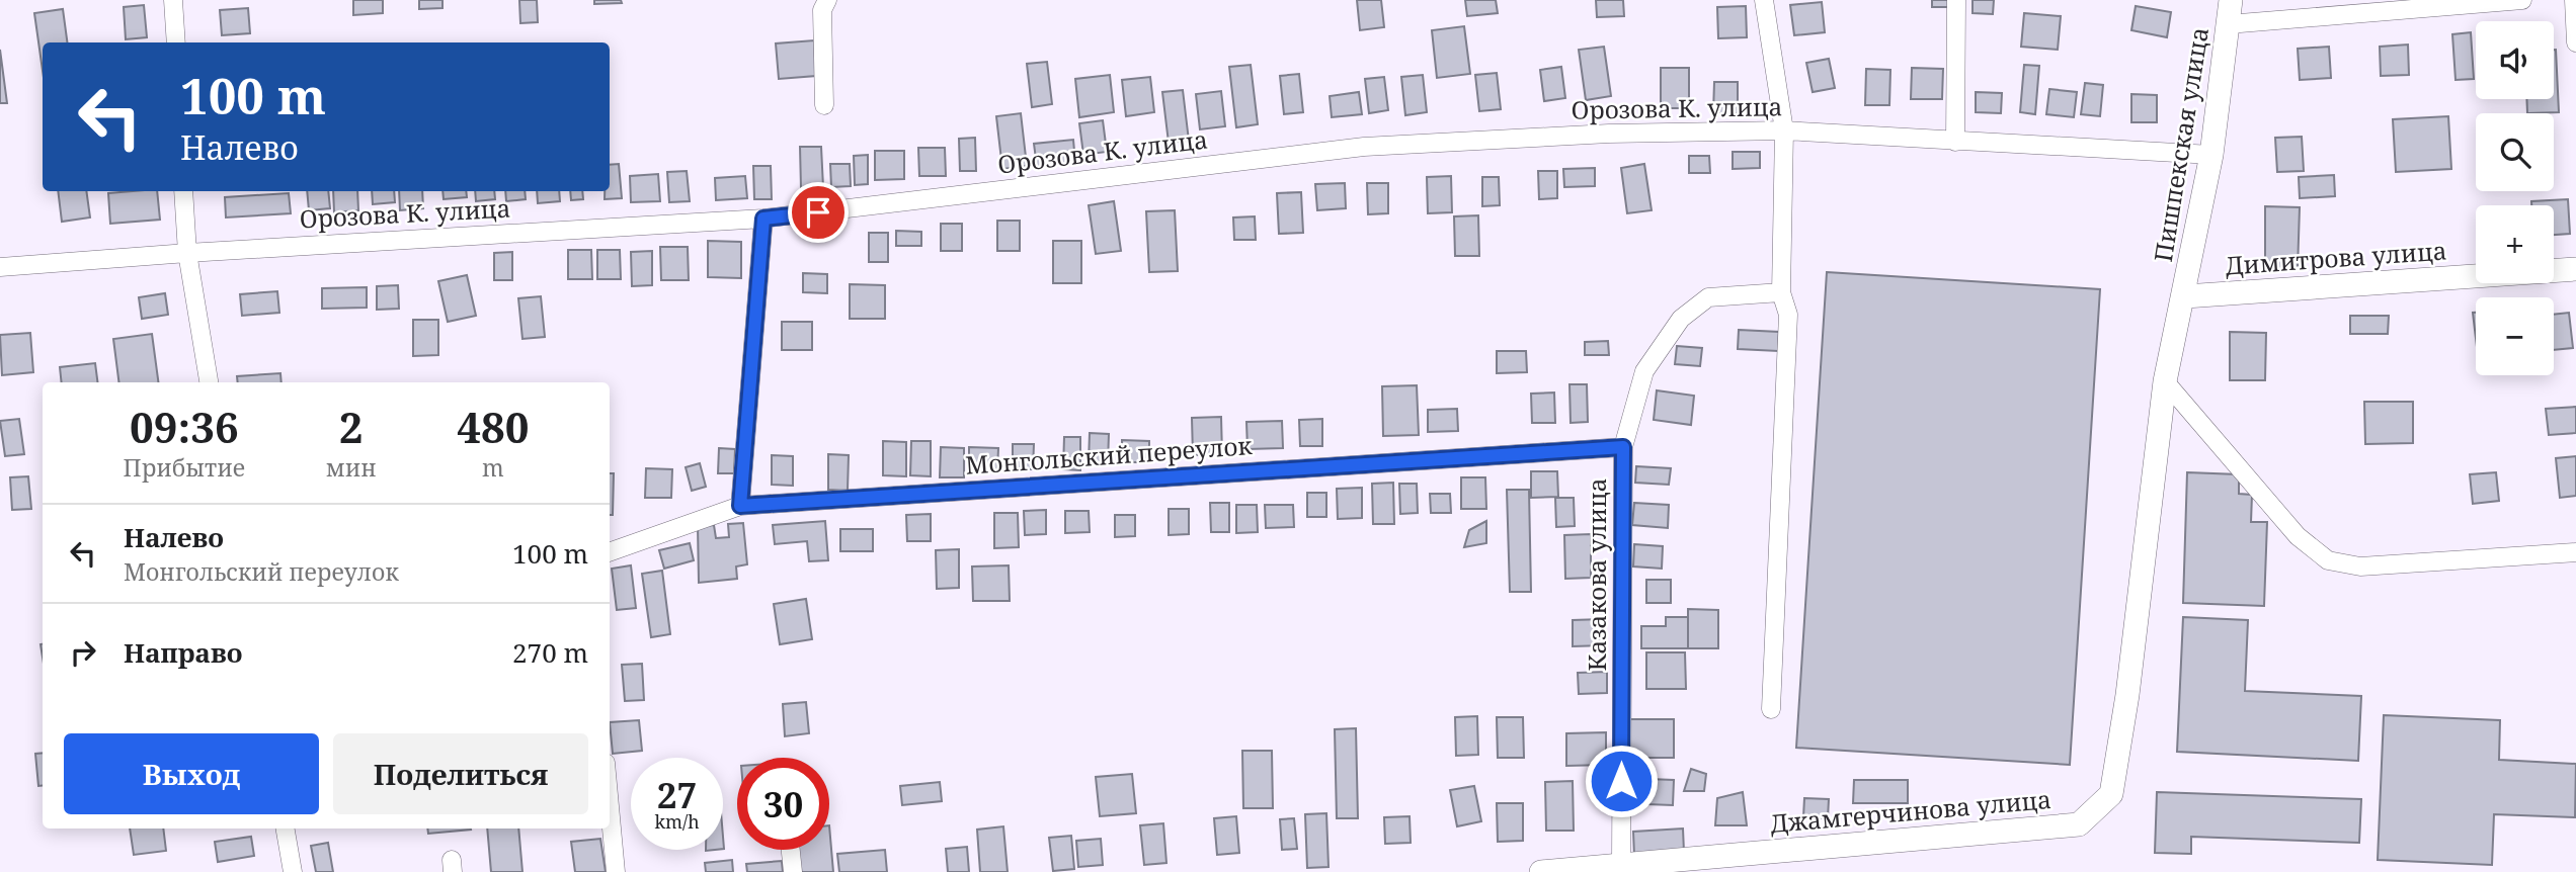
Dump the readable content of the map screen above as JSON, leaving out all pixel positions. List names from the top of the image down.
{
  "streets": {
    "street": [
      "Орозова К. улица",
      "Пишпекская улица",
      "Димитрова улица",
      "Монгольский переулок",
      "Казакова улица",
      "Джамгерчинова улица"
    ]
  },
  "crossings": [
    ["Орозова К. улица", "Пишпекская улица"],
    ["Пишпекская улица", "Димитрова улица"],
    ["Пишпекская улица", "Джамгерчинова улица"],
    ["Димитрова улица", "Джамгерчинова улица"],
    ["Монгольский переулок", "Казакова улица"],
    ["Казакова улица", "Джамгерчинова улица"]
  ],
  "page": {
    "map_buttons": ["+", "−"],
    "turn": ["100 m", "Налево"],
    "eta": [
      "09:36",
      "Прибытие",
      "2",
      "мин",
      "480",
      "m"
    ],
    "list": [
      {
        "name": "Налево",
        "note": "Монгольский переулок",
        "value": "100 m"
      },
      {
        "name": "Направо",
        "value": "270 m"
      }
    ],
    "buttons": ["Выход", "Поделиться"],
    "speed": "27 km/h",
    "limit": "30"
  }
}
